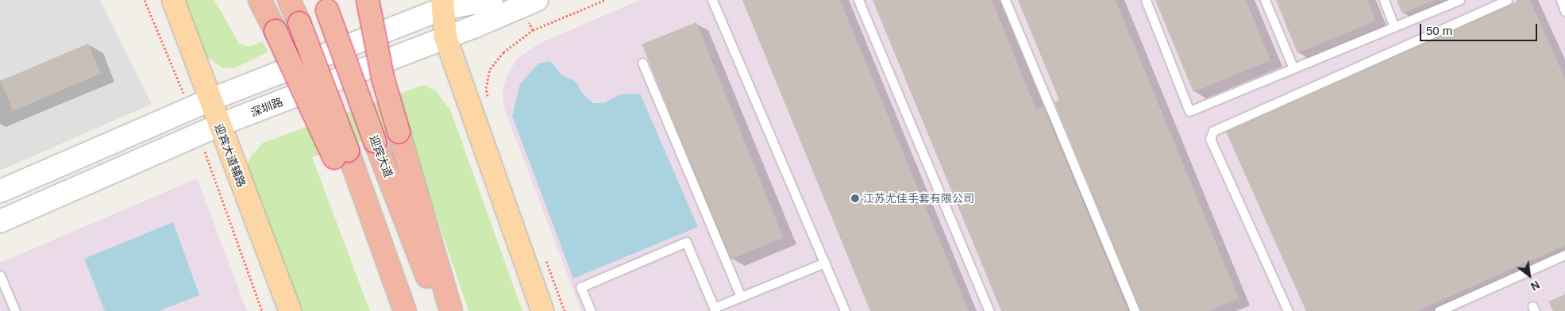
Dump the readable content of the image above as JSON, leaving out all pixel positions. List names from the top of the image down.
{
  "streets": {
    "highway": ["迎宾大道"],
    "main road": ["迎宾大道辅路"],
    "street": ["深圳路"]
  },
  "crossings": [
    ["深圳路", "迎宾大道辅路"]
  ],
  "places": ["江苏尤佳手套有限公司"],
  "scale_bar": "50 m",
  "north": "bottom right"
}
